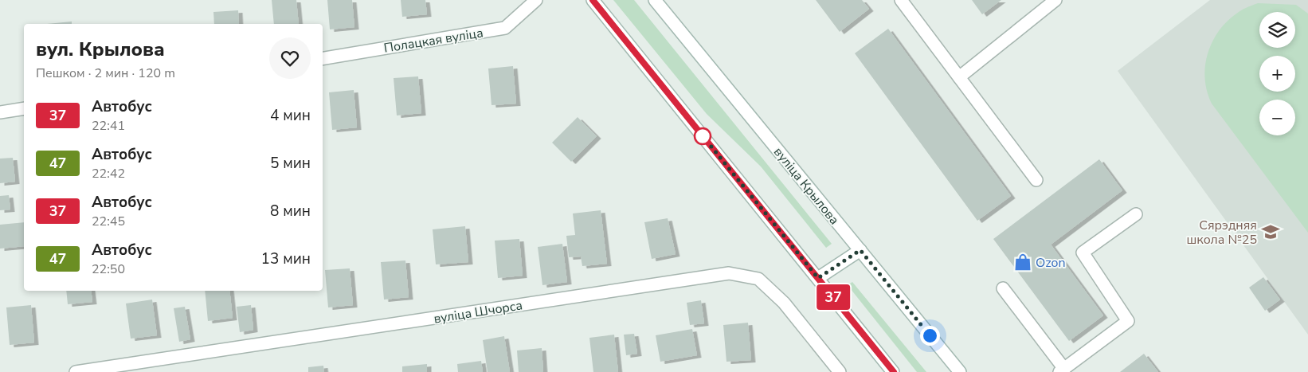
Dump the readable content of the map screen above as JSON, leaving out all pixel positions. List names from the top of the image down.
{
  "streets": {
    "street": ["Полацкая вуліца", "вуліца Крылова", "вуліца Шчорса"]
  },
  "places": {
    "school or university": ["Сярэдняя школа №25"],
    "shop": ["Ozon"]
  },
  "lines": ["bus line 37"],
  "page": {
    "on_map": "37",
    "map_buttons": ["+", "−"],
    "heading": ["вул. Крылова", "Пешком · 2 мин · 120 m"],
    "list": [
      {
        "mark": "37",
        "name": "Автобус",
        "note": "22:41",
        "value": "4 мин"
      },
      {
        "mark": "47",
        "name": "Автобус",
        "note": "22:42",
        "value": "5 мин"
      },
      {
        "mark": "37",
        "name": "Автобус",
        "note": "22:45",
        "value": "8 мин"
      },
      {
        "mark": "47",
        "name": "Автобус",
        "note": "22:50",
        "value": "13 мин"
      }
    ]
  }
}
